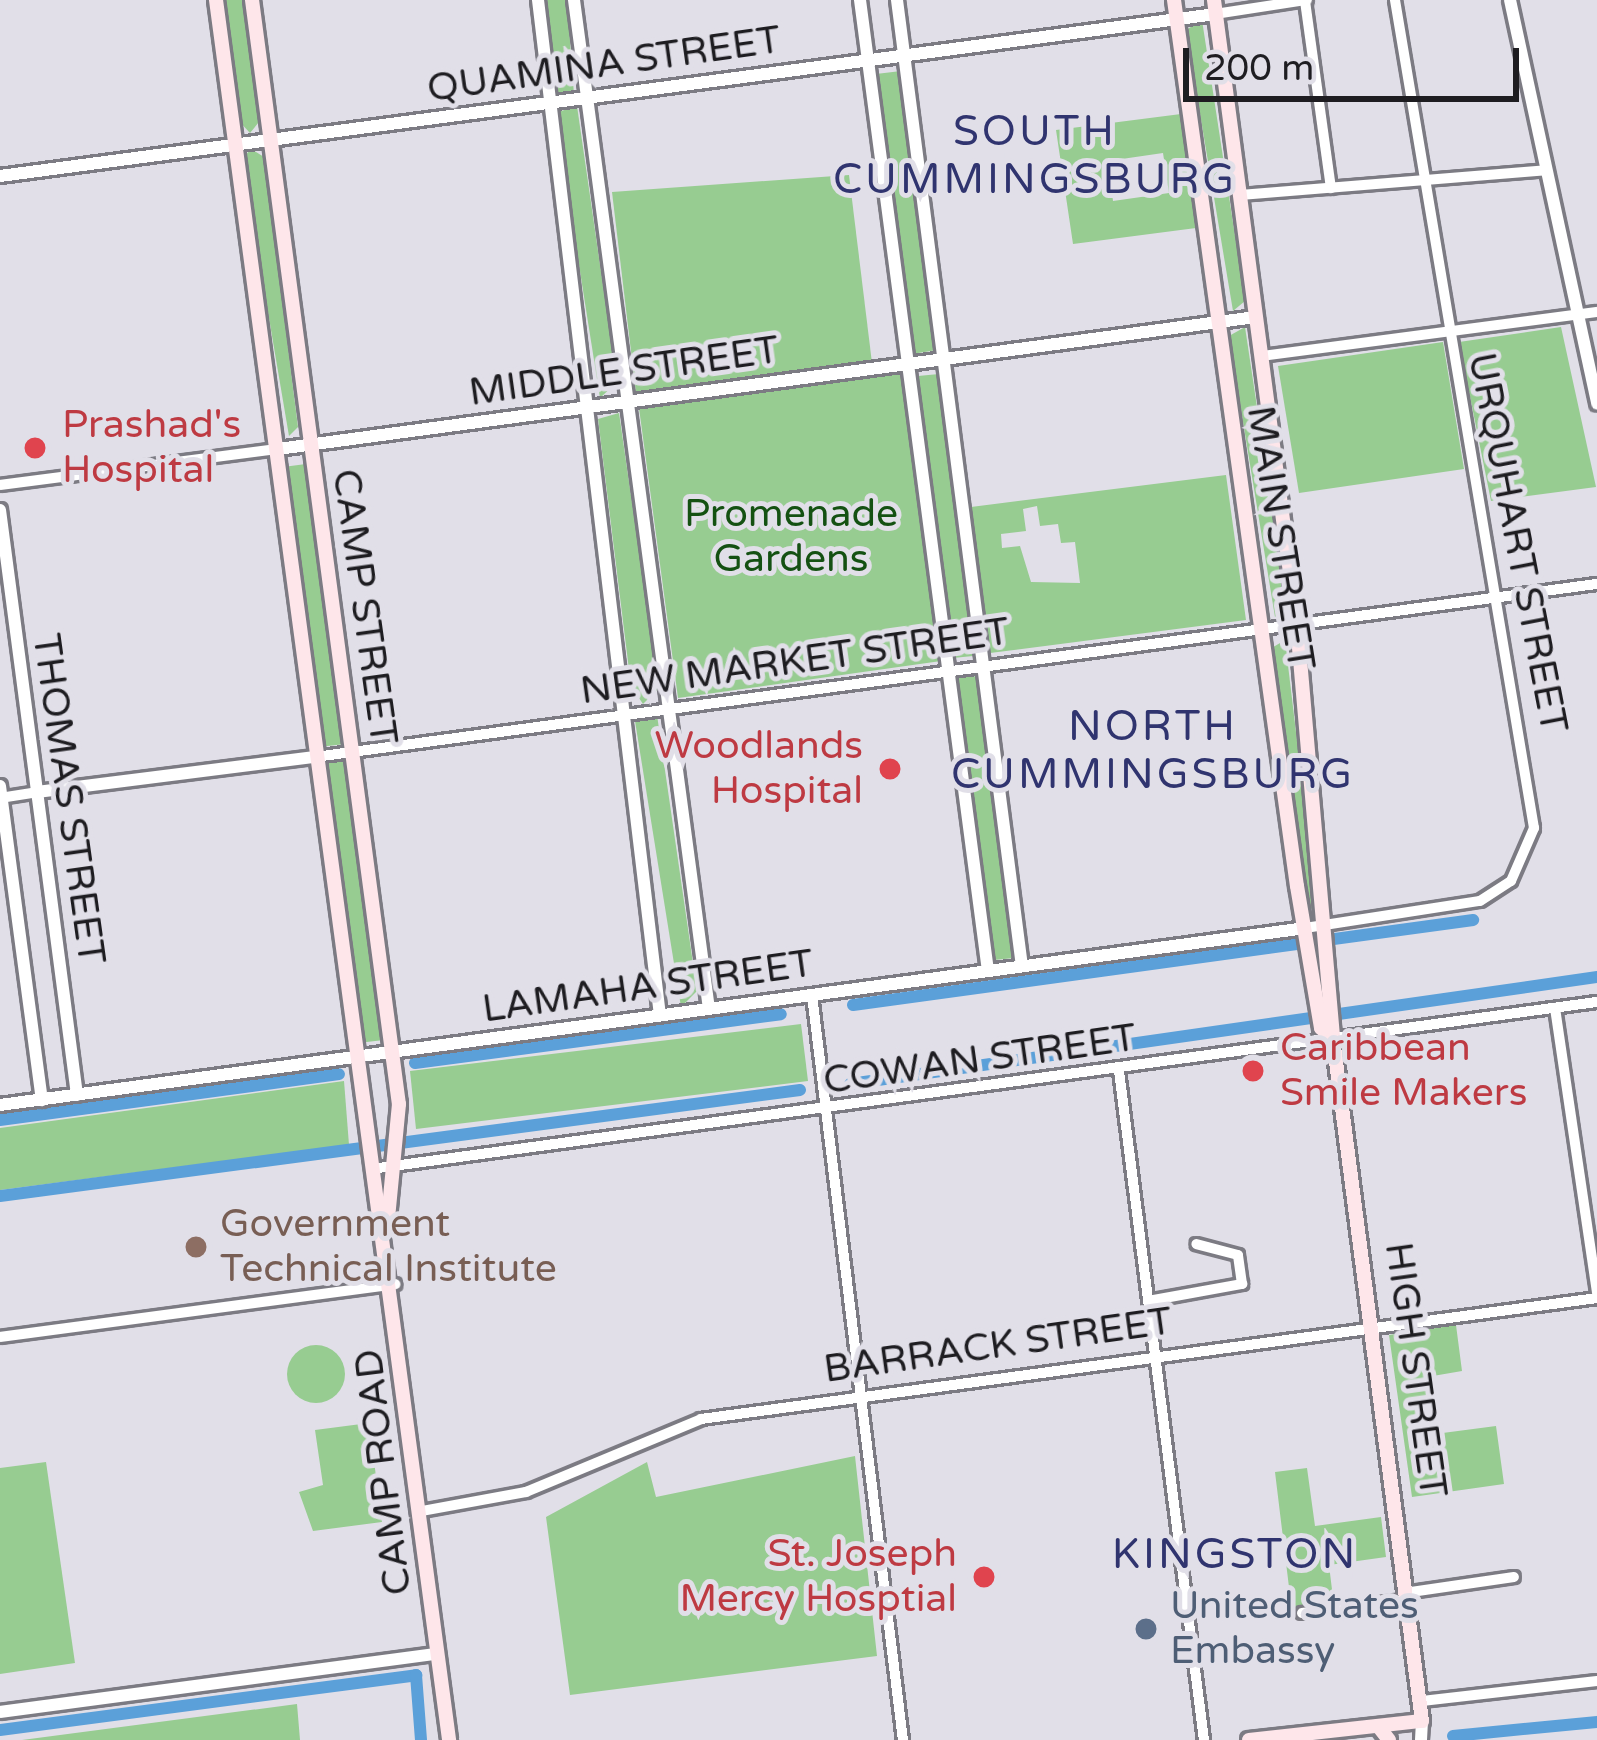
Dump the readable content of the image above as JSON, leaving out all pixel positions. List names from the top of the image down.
{
  "streets": {
    "main road": [
      "MAIN STREET",
      "CAMP STREET",
      "HIGH STREET",
      "CAMP ROAD"
    ],
    "street": [
      "QUAMINA STREET",
      "MIDDLE STREET",
      "URQUHART STREET",
      "NEW MARKET STREET",
      "THOMAS STREET",
      "LAMAHA STREET",
      "COWAN STREET",
      "BARRACK STREET"
    ]
  },
  "crossings": [
    ["QUAMINA STREET", "MAIN STREET"],
    ["QUAMINA STREET", "CAMP STREET"],
    ["MIDDLE STREET", "MAIN STREET"],
    ["MIDDLE STREET", "CAMP STREET"],
    ["MAIN STREET", "URQUHART STREET"],
    ["MAIN STREET", "NEW MARKET STREET"],
    ["MAIN STREET", "LAMAHA STREET"],
    ["MAIN STREET", "COWAN STREET"],
    ["MAIN STREET", "HIGH STREET"],
    ["URQUHART STREET", "NEW MARKET STREET"],
    ["URQUHART STREET", "LAMAHA STREET"],
    ["CAMP STREET", "NEW MARKET STREET"],
    ["CAMP STREET", "LAMAHA STREET"],
    ["CAMP STREET", "COWAN STREET"],
    ["CAMP STREET", "CAMP ROAD"],
    ["NEW MARKET STREET", "THOMAS STREET"],
    ["THOMAS STREET", "LAMAHA STREET"],
    ["LAMAHA STREET", "CAMP ROAD"],
    ["COWAN STREET", "HIGH STREET"],
    ["COWAN STREET", "CAMP ROAD"],
    ["BARRACK STREET", "HIGH STREET"],
    ["BARRACK STREET", "CAMP ROAD"]
  ],
  "districts": ["SOUTH CUMMINGSBURG", "NORTH CUMMINGSBURG", "KINGSTON"],
  "parks": ["Promenade Gardens"],
  "places": [
    "Prashad's Hospital",
    "Woodlands Hospital",
    "Caribbean Smile Makers",
    "Government Technical Institute",
    "St. Joseph Mercy Hosptial",
    "United States Embassy"
  ],
  "scale_bar": "200 m"
}
